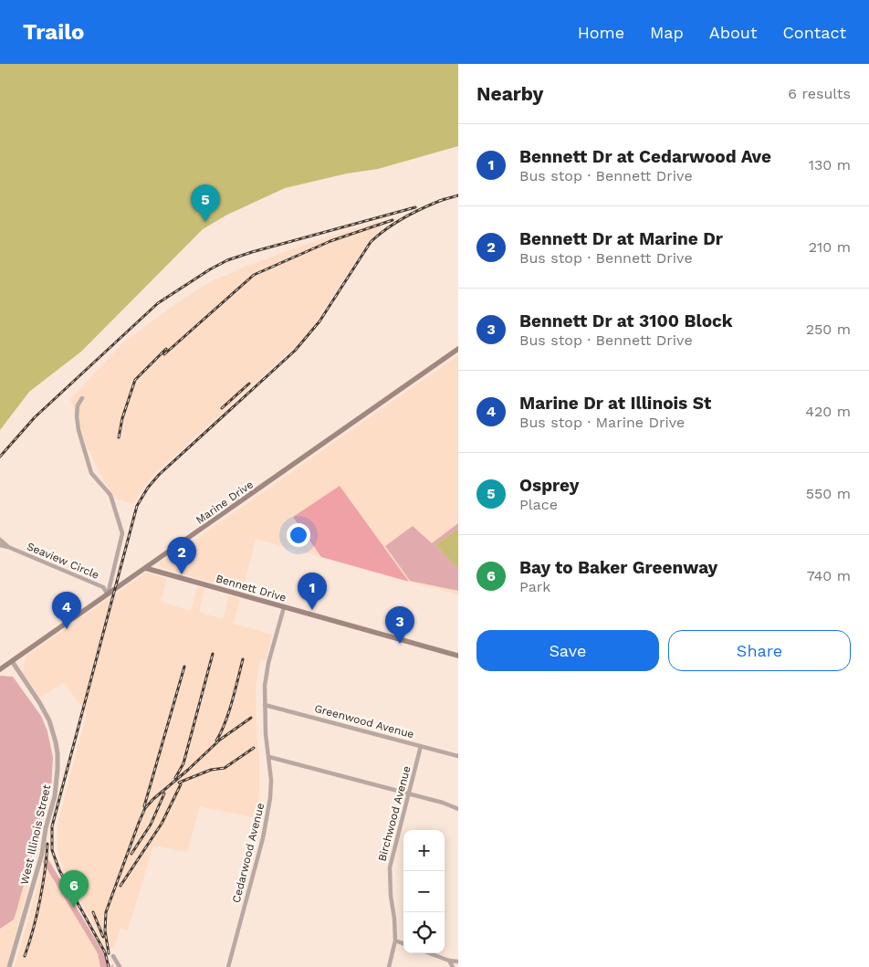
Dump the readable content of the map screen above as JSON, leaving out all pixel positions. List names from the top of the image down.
{
  "streets": {
    "main road": ["Marine Drive", "Bennett Drive"],
    "street": [
      "Seaview Circle",
      "Greenwood Avenue",
      "Birchwood Avenue",
      "West Illinois Street",
      "Cedarwood Avenue"
    ]
  },
  "crossings": [
    ["Marine Drive", "Seaview Circle"],
    ["Marine Drive", "Bennett Drive"],
    ["Marine Drive", "West Illinois Street"],
    ["Bennett Drive", "Cedarwood Avenue"],
    ["Greenwood Avenue", "Birchwood Avenue"],
    ["Greenwood Avenue", "Cedarwood Avenue"]
  ],
  "page": {
    "header": "Trailo",
    "nav": [
      "Home",
      "Map",
      "About",
      "Contact"
    ],
    "heading": ["Nearby", "6 results"],
    "list": [
      {
        "mark": "1",
        "name": "Bennett Dr at Cedarwood Ave",
        "note": "Bus stop · Bennett Drive",
        "value": "130 m"
      },
      {
        "mark": "2",
        "name": "Bennett Dr at Marine Dr",
        "note": "Bus stop · Bennett Drive",
        "value": "210 m"
      },
      {
        "mark": "3",
        "name": "Bennett Dr at 3100 Block",
        "note": "Bus stop · Bennett Drive",
        "value": "250 m"
      },
      {
        "mark": "4",
        "name": "Marine Dr at Illinois St",
        "note": "Bus stop · Marine Drive",
        "value": "420 m"
      },
      {
        "mark": "5",
        "name": "Osprey",
        "note": "Place",
        "value": "550 m"
      },
      {
        "mark": "6",
        "name": "Bay to Baker Greenway",
        "note": "Park",
        "value": "740 m"
      }
    ],
    "pins": [
      "5",
      "2",
      "1",
      "4",
      "3",
      "6"
    ],
    "buttons": ["Save", "Share"],
    "map_buttons": ["+", "−"]
  }
}
